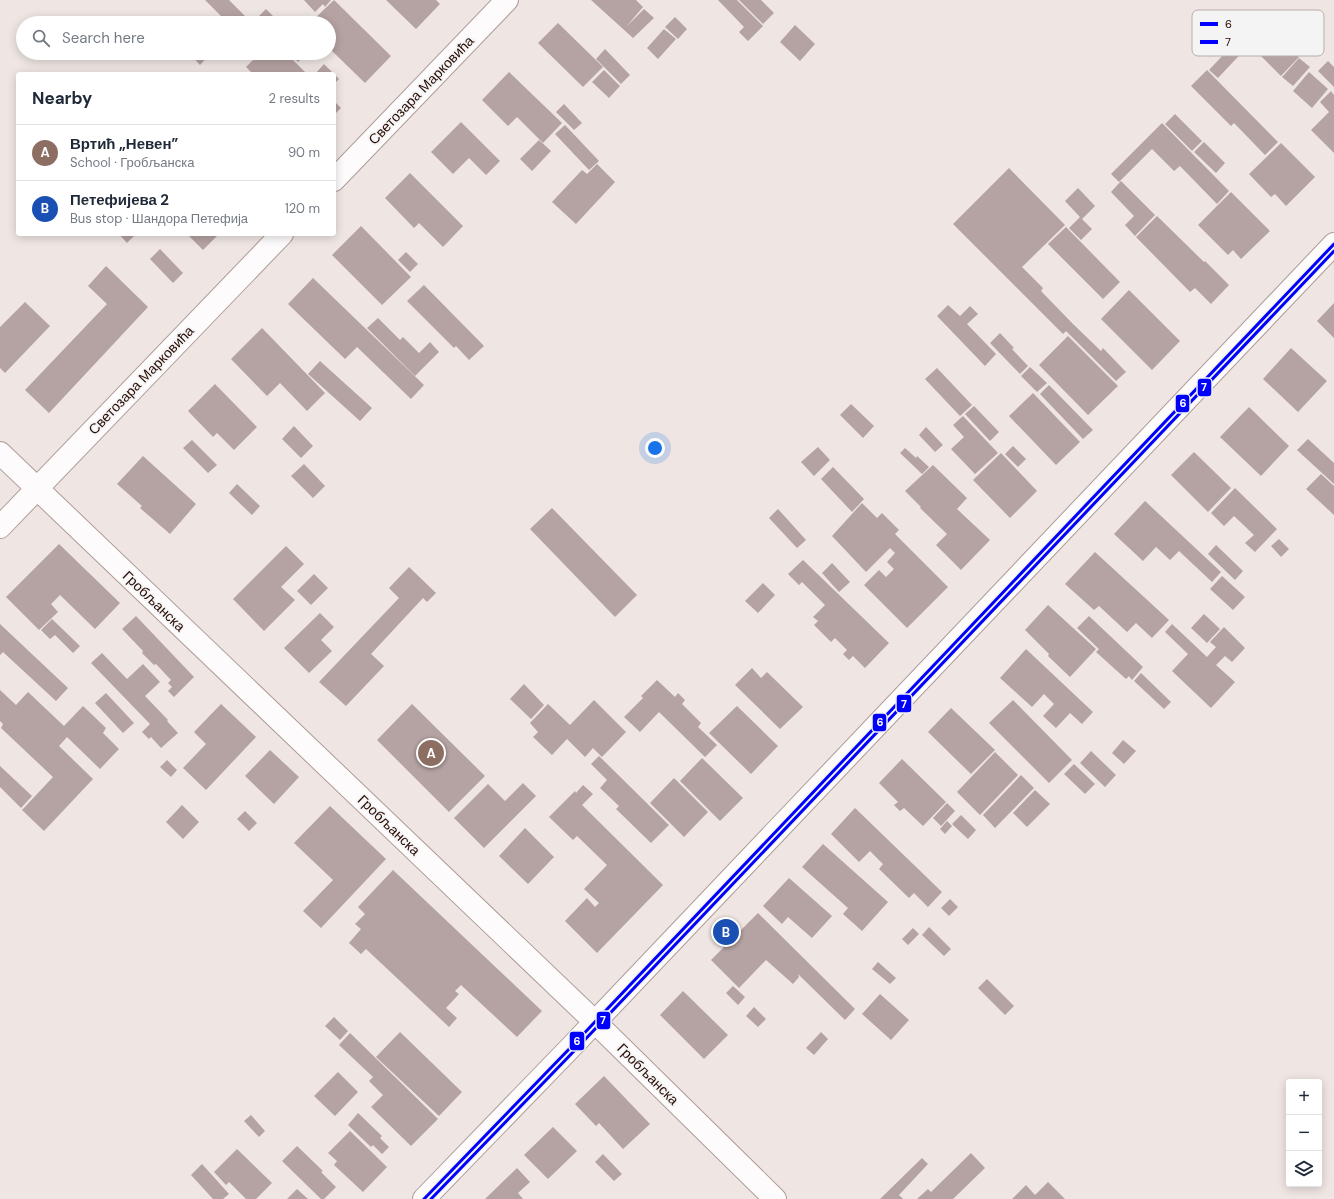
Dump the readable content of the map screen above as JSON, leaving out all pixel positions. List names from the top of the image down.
{
  "streets": {
    "street": ["Светозара Марковића", "Гробљанска"]
  },
  "crossings": [
    ["Светозара Марковића", "Гробљанска"]
  ],
  "lines": ["transit line 6", "transit line 7"],
  "legend": ["6", "7"],
  "page": {
    "search": "Search here",
    "heading": ["Nearby", "2 results"],
    "list": [
      {
        "mark": "A",
        "name": "Вртић „Невен”",
        "note": "School · Гробљанска",
        "value": "90 m"
      },
      {
        "mark": "B",
        "name": "Петефијева 2",
        "note": "Bus stop · Шандора Петефија",
        "value": "120 m"
      }
    ],
    "pins": ["A", "B"],
    "map_buttons": ["+", "−"]
  }
}
